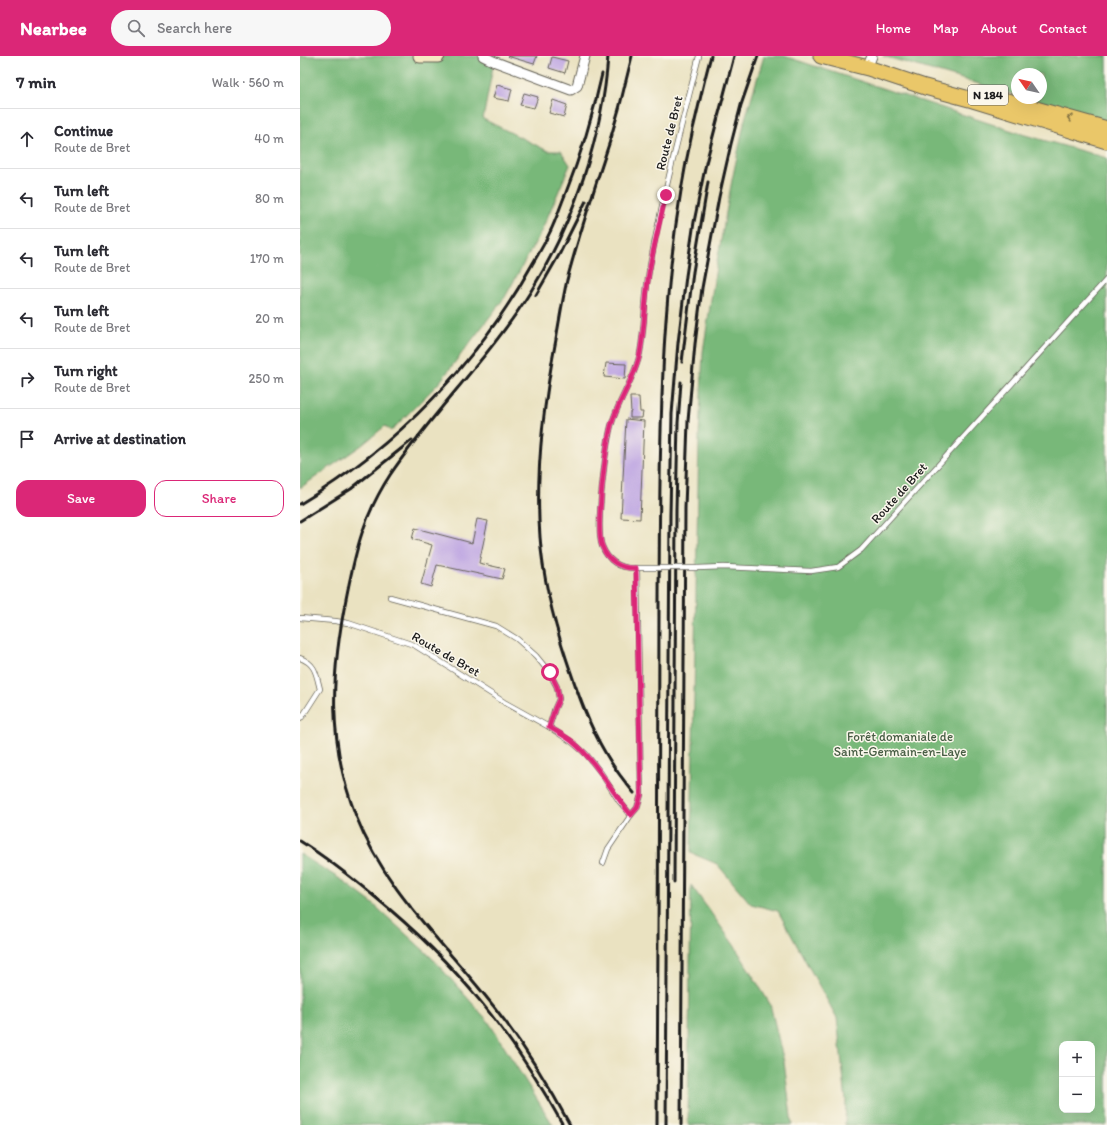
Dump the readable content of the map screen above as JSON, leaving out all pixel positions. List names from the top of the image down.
{
  "streets": {
    "main road": ["N 184"],
    "lane": ["Route de Bret"]
  },
  "parks": ["Forêt domaniale de Saint-Germain-en-Laye"],
  "north": "top left",
  "page": {
    "header": "Nearbee",
    "search": "Search here",
    "nav": [
      "Home",
      "Map",
      "About",
      "Contact"
    ],
    "heading": ["7 min", "Walk · 560 m"],
    "list": [
      ["Continue", "Route de Bret", "40 m"],
      ["Turn left", "Route de Bret", "80 m"],
      ["Turn left", "Route de Bret", "170 m"],
      ["Turn left", "Route de Bret", "20 m"],
      ["Turn right", "Route de Bret", "250 m"],
      "Arrive at destination"
    ],
    "buttons": ["Save", "Share"],
    "map_buttons": ["+", "−"]
  }
}
